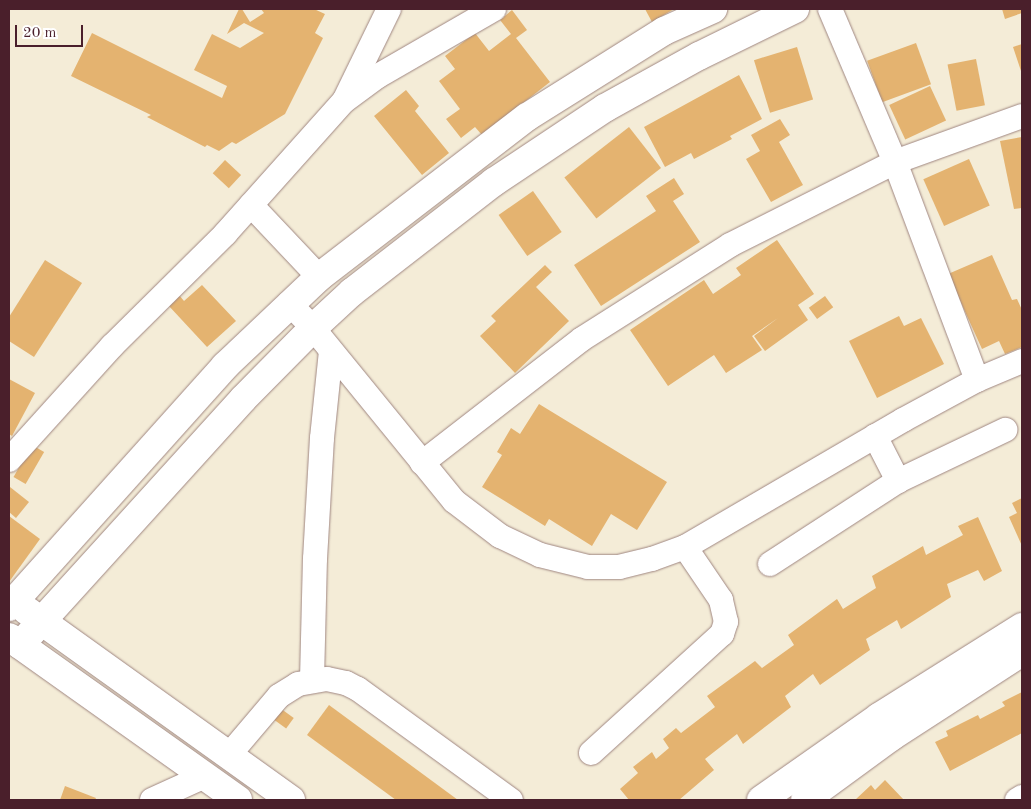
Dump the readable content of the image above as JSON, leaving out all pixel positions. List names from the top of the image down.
{
  "scale_bar": "20 m"
}
